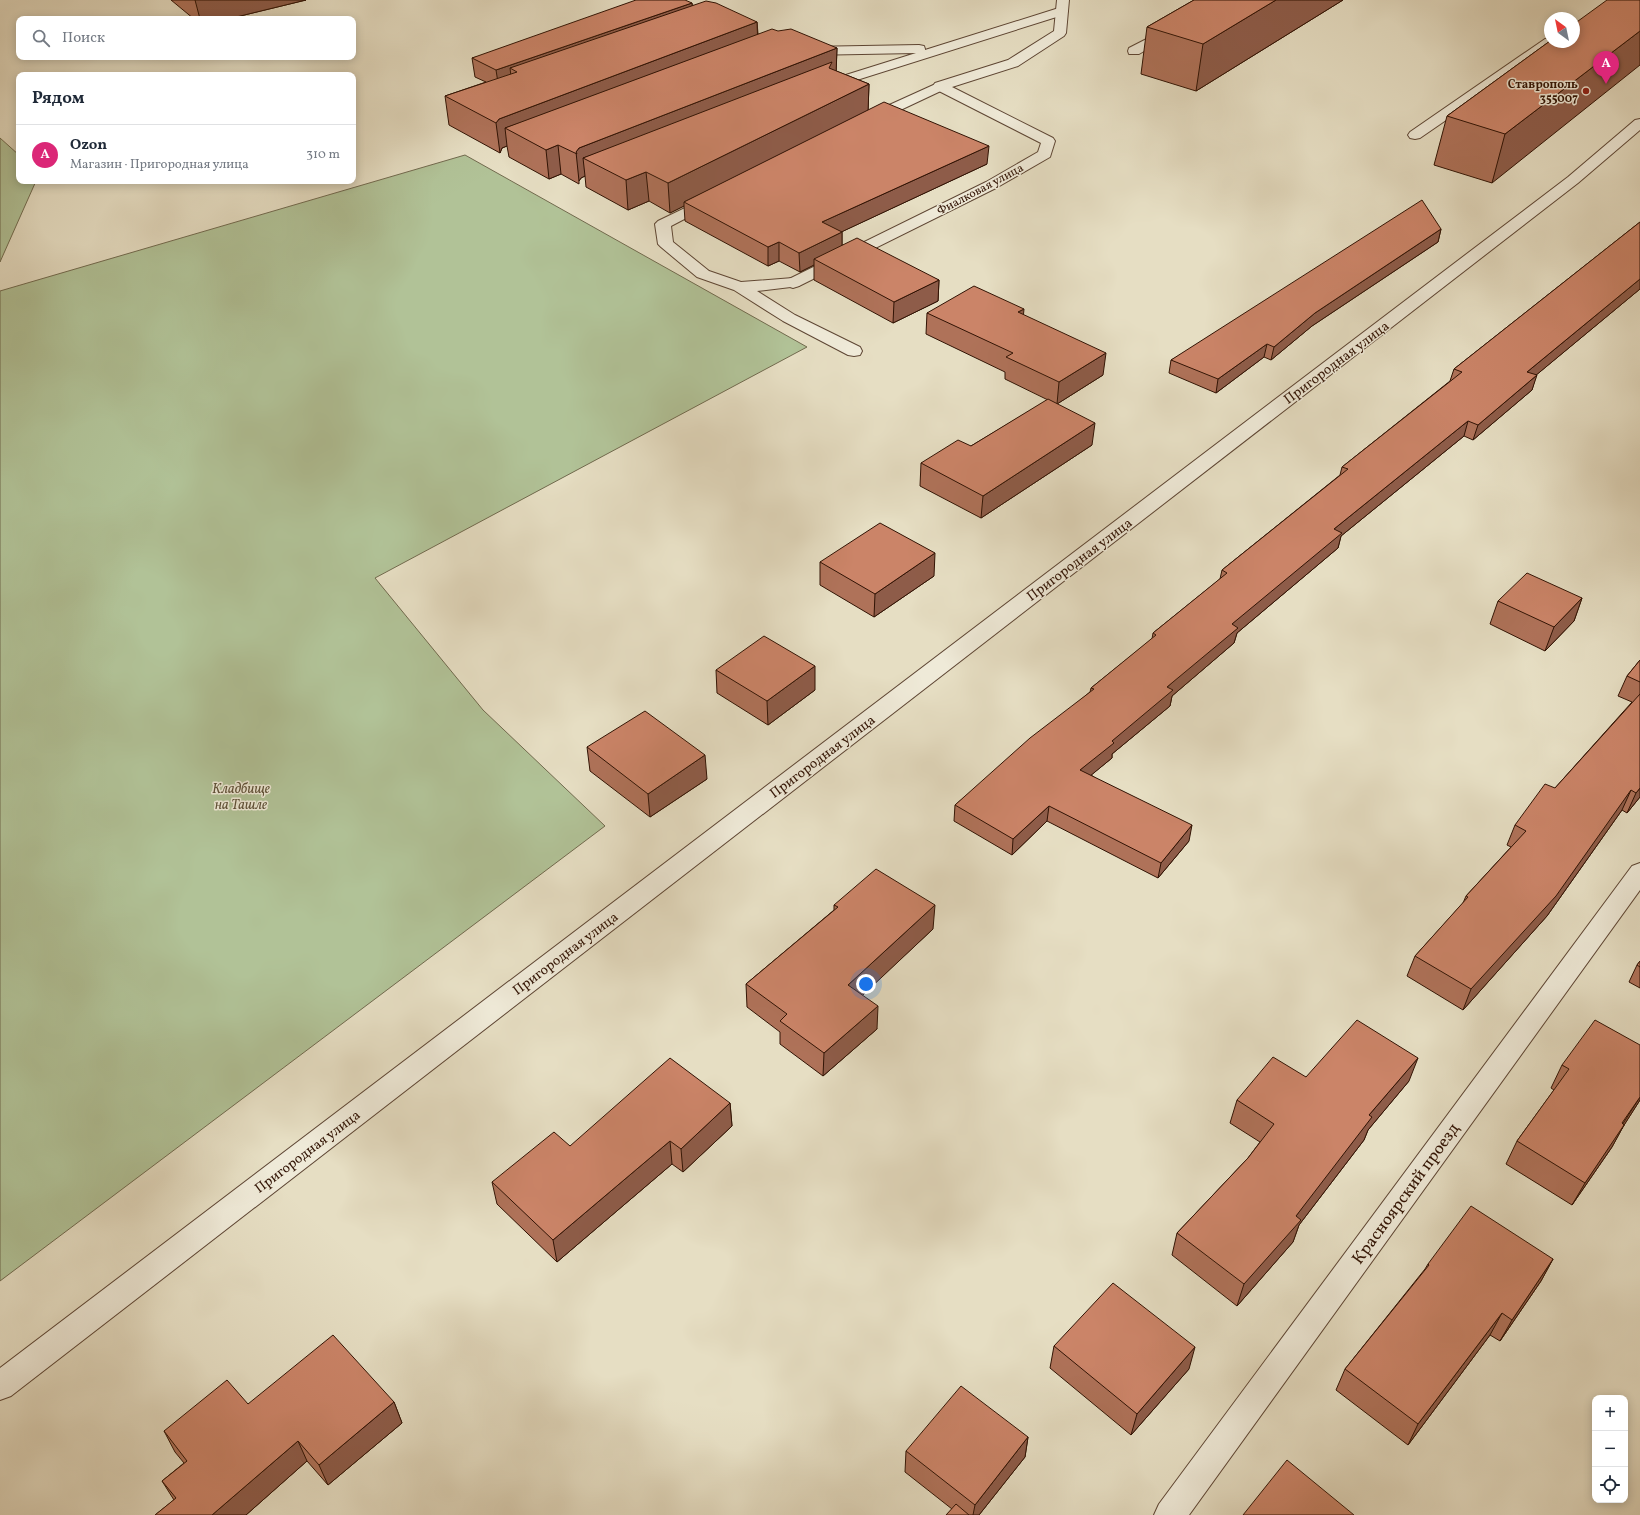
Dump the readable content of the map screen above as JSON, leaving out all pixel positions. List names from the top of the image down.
{
  "streets": {
    "street": ["Фиалковая улица", "Пригородная улица", "Красноярский проезд"]
  },
  "parks": ["Кладбище на Ташле"],
  "places": ["Ставрополь 355007"],
  "north": "top left",
  "page": {
    "search": "Поиск",
    "pins": "A",
    "heading": "Рядом",
    "list": [
      {
        "mark": "A",
        "name": "Ozon",
        "note": "Магазин · Пригородная улица",
        "value": "310 m"
      }
    ],
    "map_buttons": ["+", "−"]
  }
}
